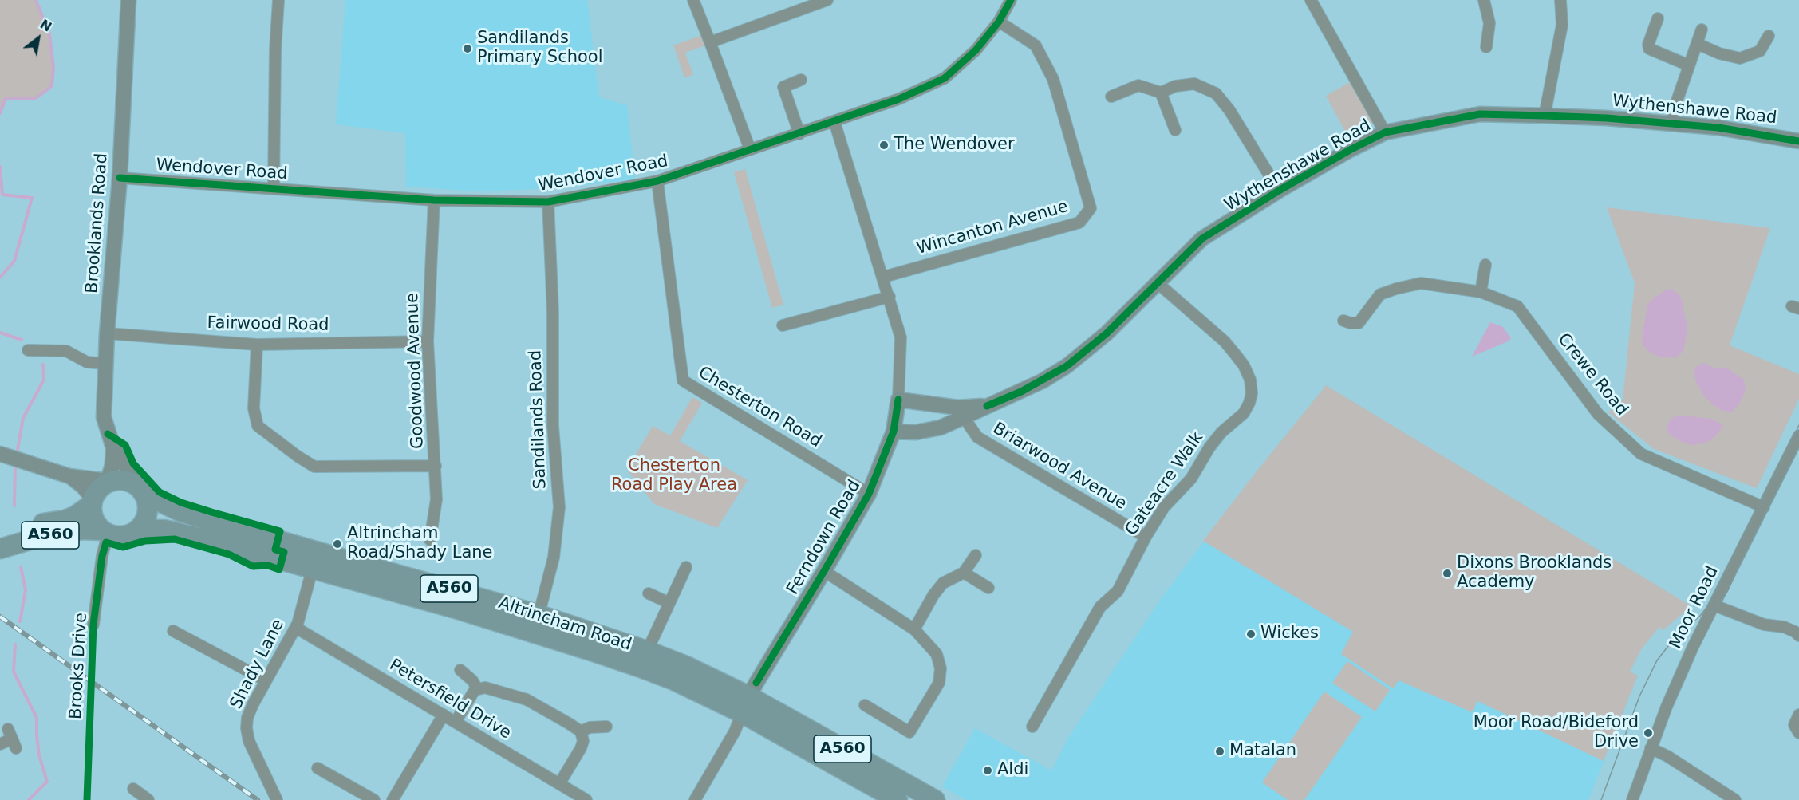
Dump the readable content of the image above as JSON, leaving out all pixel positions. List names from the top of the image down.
{
  "streets": {
    "highway": ["A560", "Altrincham Road"],
    "main road": ["Wythenshawe Road", "Brooklands Road", "Ferndown Road"],
    "street": [
      "Wendover Road",
      "Wincanton Avenue",
      "Fairwood Road",
      "Goodwood Avenue",
      "Crewe Road",
      "Chesterton Road",
      "Sandilands Road",
      "Briarwood Avenue",
      "Gateacre Walk",
      "Moor Road",
      "Shady Lane",
      "Brooks Drive",
      "Petersfield Drive"
    ]
  },
  "crossings": [
    ["Wythenshawe Road", "Briarwood Avenue"],
    ["Wythenshawe Road", "Gateacre Walk"],
    ["Wythenshawe Road", "Ferndown Road"],
    ["Wendover Road", "Brooklands Road"],
    ["Wendover Road", "Wincanton Avenue"],
    ["Wendover Road", "Goodwood Avenue"],
    ["Wendover Road", "Chesterton Road"],
    ["Wendover Road", "Sandilands Road"],
    ["Wendover Road", "Ferndown Road"],
    ["Brooklands Road", "Fairwood Road"],
    ["Brooklands Road", "A560"],
    ["Brooklands Road", "Altrincham Road"],
    ["Brooklands Road", "Brooks Drive"],
    ["Wincanton Avenue", "Ferndown Road"],
    ["Fairwood Road", "Goodwood Avenue"],
    ["Crewe Road", "Moor Road"],
    ["Chesterton Road", "Ferndown Road"],
    ["Sandilands Road", "Altrincham Road"],
    ["Briarwood Avenue", "Gateacre Walk"],
    ["A560", "Altrincham Road"],
    ["A560", "Brooks Drive"],
    ["Ferndown Road", "Altrincham Road"],
    ["Altrincham Road", "Shady Lane"],
    ["Altrincham Road", "Brooks Drive"],
    ["Shady Lane", "Petersfield Drive"]
  ],
  "parks": ["Chesterton Road Play Area"],
  "places": [
    "Sandilands Primary School",
    "The Wendover",
    "Altrincham Road/Shady Lane",
    "Dixons Brooklands Academy",
    "Wickes",
    "Moor Road/Bideford Drive",
    "Matalan",
    "Aldi"
  ],
  "north": "top right"
}
